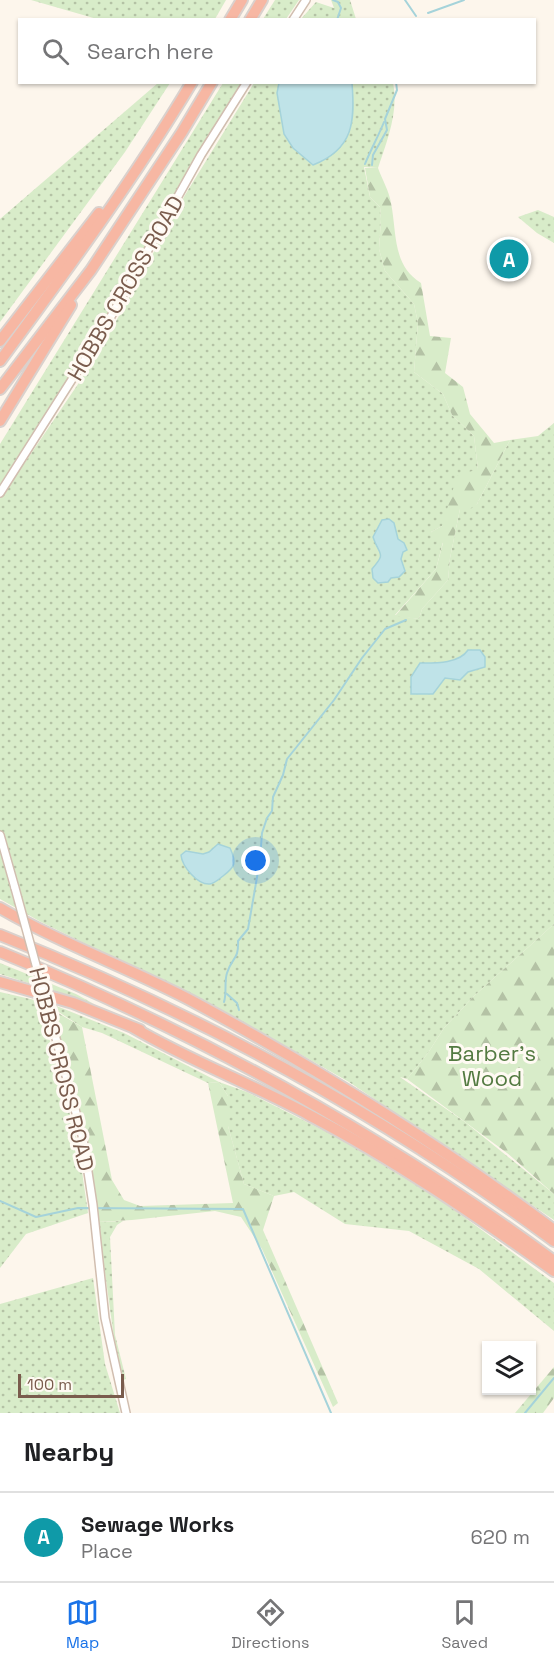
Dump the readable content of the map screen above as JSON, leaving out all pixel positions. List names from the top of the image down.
{
  "streets": {
    "street": ["HOBBS CROSS ROAD"]
  },
  "parks": ["Barber's Wood"],
  "scale_bar": "100 m",
  "page": {
    "search": "Search here",
    "pins": "A",
    "scale": "100 m",
    "heading": "Nearby",
    "list": [
      {
        "mark": "A",
        "name": "Sewage Works",
        "note": "Place",
        "value": "620 m"
      }
    ],
    "nav": ["Map", "Directions", "Saved"]
  }
}
